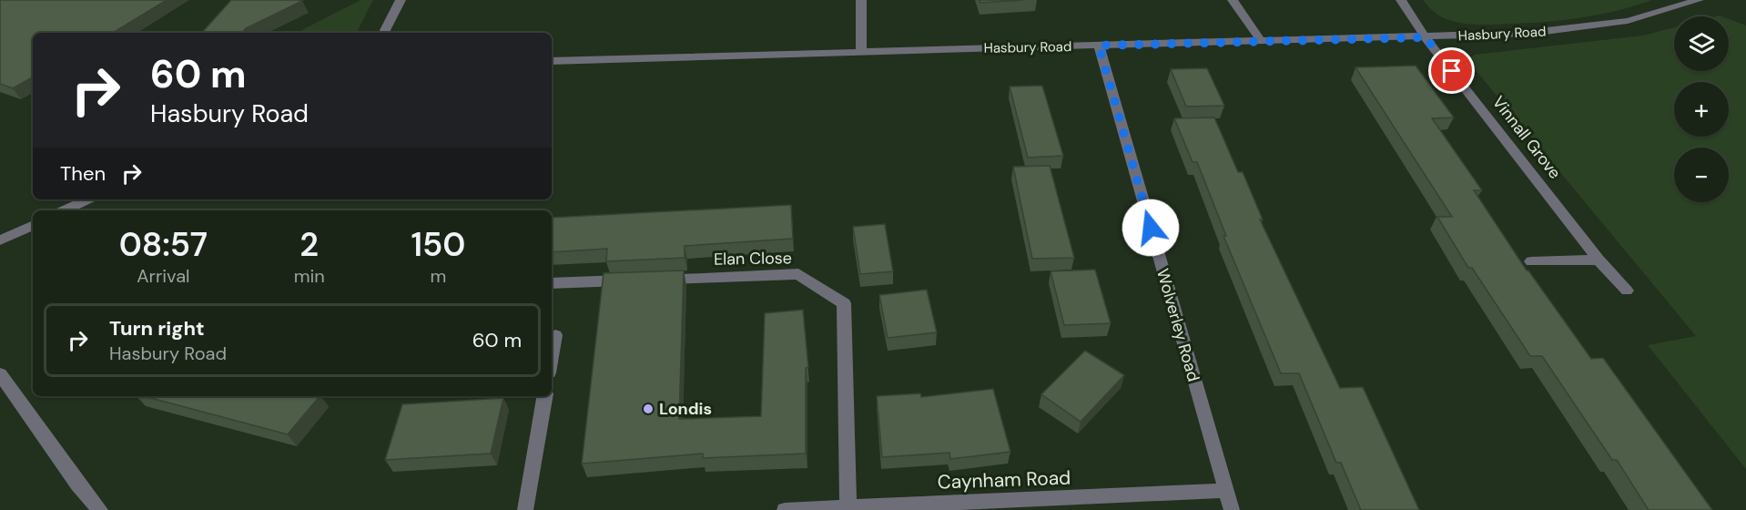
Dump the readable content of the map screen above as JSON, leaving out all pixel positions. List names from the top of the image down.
{
  "streets": {
    "street": [
      "Hasbury Road",
      "Vinnall Grove",
      "Elan Close",
      "Wolverley Road",
      "Caynham Road"
    ]
  },
  "crossings": [
    ["Hasbury Road", "Vinnall Grove"],
    ["Hasbury Road", "Wolverley Road"],
    ["Elan Close", "Caynham Road"],
    ["Wolverley Road", "Caynham Road"]
  ],
  "places": ["Londis"],
  "page": {
    "map_buttons": ["+", "−"],
    "turn": ["60 m", "Hasbury Road"],
    "then": "Then",
    "eta": [
      "08:57",
      "Arrival",
      "2",
      "min",
      "150",
      "m"
    ],
    "list": [
      {
        "name": "Turn right",
        "note": "Hasbury Road",
        "value": "60 m"
      }
    ]
  }
}
